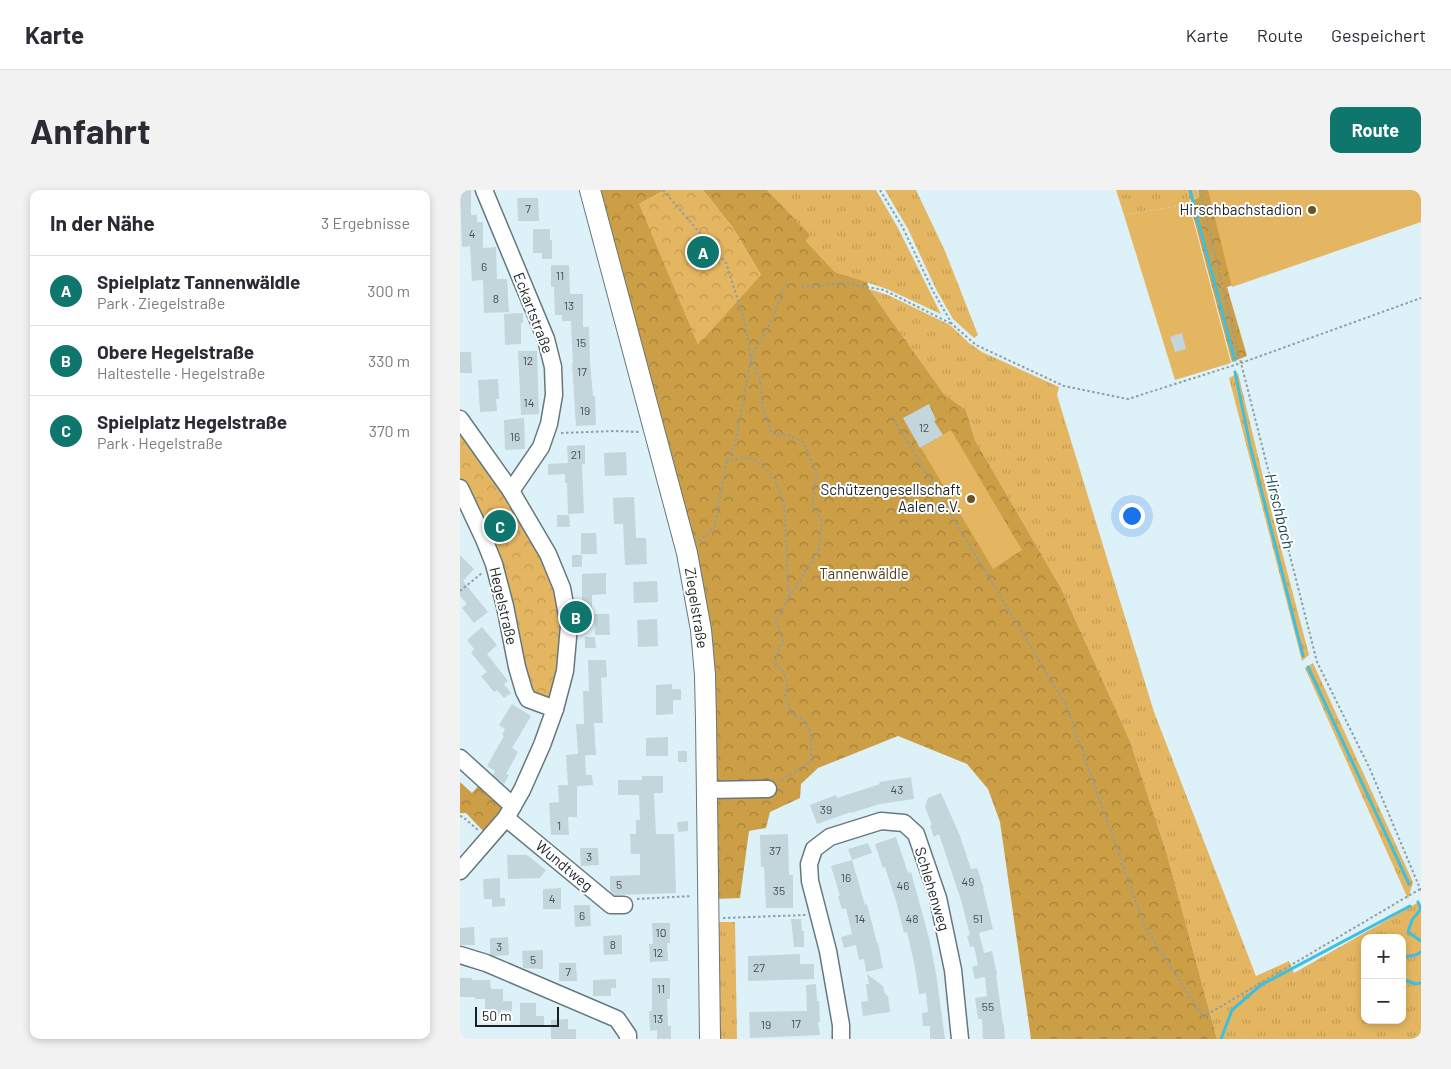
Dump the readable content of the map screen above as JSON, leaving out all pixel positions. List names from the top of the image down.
{
  "streets": {
    "main road": ["Ziegelstraße"],
    "street": [
      "Eckartstraße",
      "Hegelstraße",
      "Wundtweg",
      "Schlehenweg"
    ]
  },
  "water": ["Hirschbach"],
  "parks": ["Tannenwäldle"],
  "places": ["Hirschbachstadion", "Schützengesellschaft Aalen e.V."],
  "house_numbers": [
    "7",
    "4",
    "6",
    "11",
    "8",
    "13",
    "15",
    "12",
    "17",
    "14",
    "19",
    "12",
    "16",
    "21",
    "43",
    "39",
    "1",
    "37",
    "3",
    "16",
    "49",
    "5",
    "46",
    "35",
    "4",
    "6",
    "14",
    "48",
    "51",
    "10",
    "8",
    "3",
    "12",
    "5",
    "27",
    "7",
    "11",
    "55",
    "13",
    "17",
    "19"
  ],
  "scale_bar": "50 m",
  "page": {
    "header": "Karte",
    "nav": ["Karte", "Route", "Gespeichert"],
    "buttons": "Route",
    "title": "Anfahrt",
    "heading": ["In der Nähe", "3 Ergebnisse"],
    "pins": ["A", "C", "B"],
    "list": [
      {
        "mark": "A",
        "name": "Spielplatz Tannenwäldle",
        "note": "Park · Ziegelstraße",
        "value": "300 m"
      },
      {
        "mark": "B",
        "name": "Obere Hegelstraße",
        "note": "Haltestelle · Hegelstraße",
        "value": "330 m"
      },
      {
        "mark": "C",
        "name": "Spielplatz Hegelstraße",
        "note": "Park · Hegelstraße",
        "value": "370 m"
      }
    ],
    "map_buttons": ["+", "−"],
    "scale": "50 m"
  }
}
